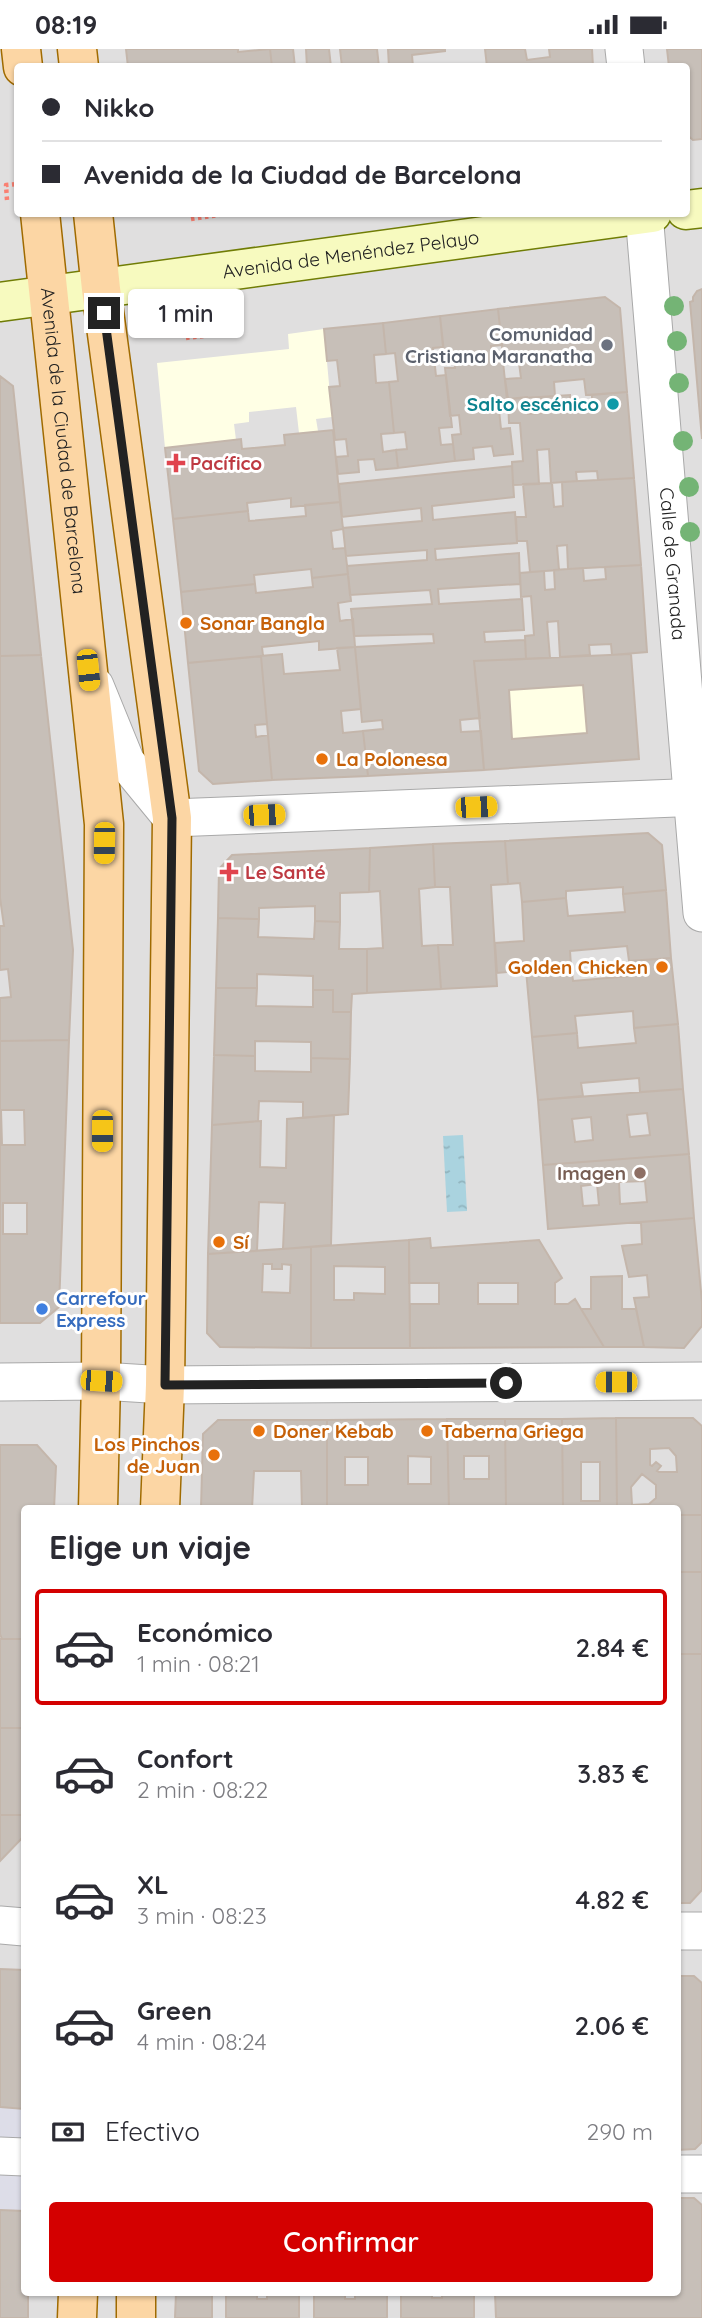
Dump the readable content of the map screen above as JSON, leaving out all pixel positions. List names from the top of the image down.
{
  "streets": {
    "main road": ["Avenida de Menéndez Pelayo", "Avenida de la Ciudad de Barcelona"],
    "street": ["Calle de Granada"]
  },
  "crossings": [
    ["Avenida de Menéndez Pelayo", "Avenida de la Ciudad de Barcelona"]
  ],
  "places": {
    "other": [
      "Comunidad Cristiana Maranatha",
      "Salto escénico",
      "Sonar Bangla",
      "La Polonesa",
      "Golden Chicken",
      "Imagen",
      "Sí",
      "Carrefour Express",
      "Doner Kebab",
      "Taberna Griega",
      "Los Pinchos de Juan"
    ],
    "health": ["Pacífico", "Le Santé"]
  },
  "page": {
    "status": "08:19",
    "banner": ["Nikko", "Avenida de la Ciudad de Barcelona"],
    "bubble": "1 min",
    "heading": "Elige un viaje",
    "list": [
      {
        "name": "Económico",
        "note": "1 min · 08:21",
        "value": "2.84 €"
      },
      {
        "name": "Confort",
        "note": "2 min · 08:22",
        "value": "3.83 €"
      },
      {
        "name": "XL",
        "note": "3 min · 08:23",
        "value": "4.82 €"
      },
      {
        "name": "Green",
        "note": "4 min · 08:24",
        "value": "2.06 €"
      }
    ],
    "pay": ["Efectivo", "290 m"],
    "buttons": "Confirmar"
  }
}
